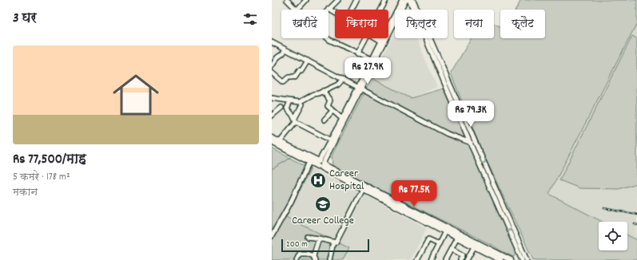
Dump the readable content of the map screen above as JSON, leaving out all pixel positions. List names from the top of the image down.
{
  "places": {
    "hospital": ["Career Hospital"],
    "school or university": ["Career College"]
  },
  "scale_bar": "200 m",
  "page": {
    "heading": "3 घर",
    "chip": [
      "खरीदें",
      "किराया",
      "फ़िल्टर",
      "नया",
      "फ़्लैट"
    ],
    "list": [
      {
        "name": "Rs 77,500/माह",
        "note": "5 कमरे · 178 m² · मकान"
      }
    ],
    "price": ["Rs 27.9K", "Rs 79.3K", "Rs 77.5K"],
    "scale": "200 m"
  }
}
